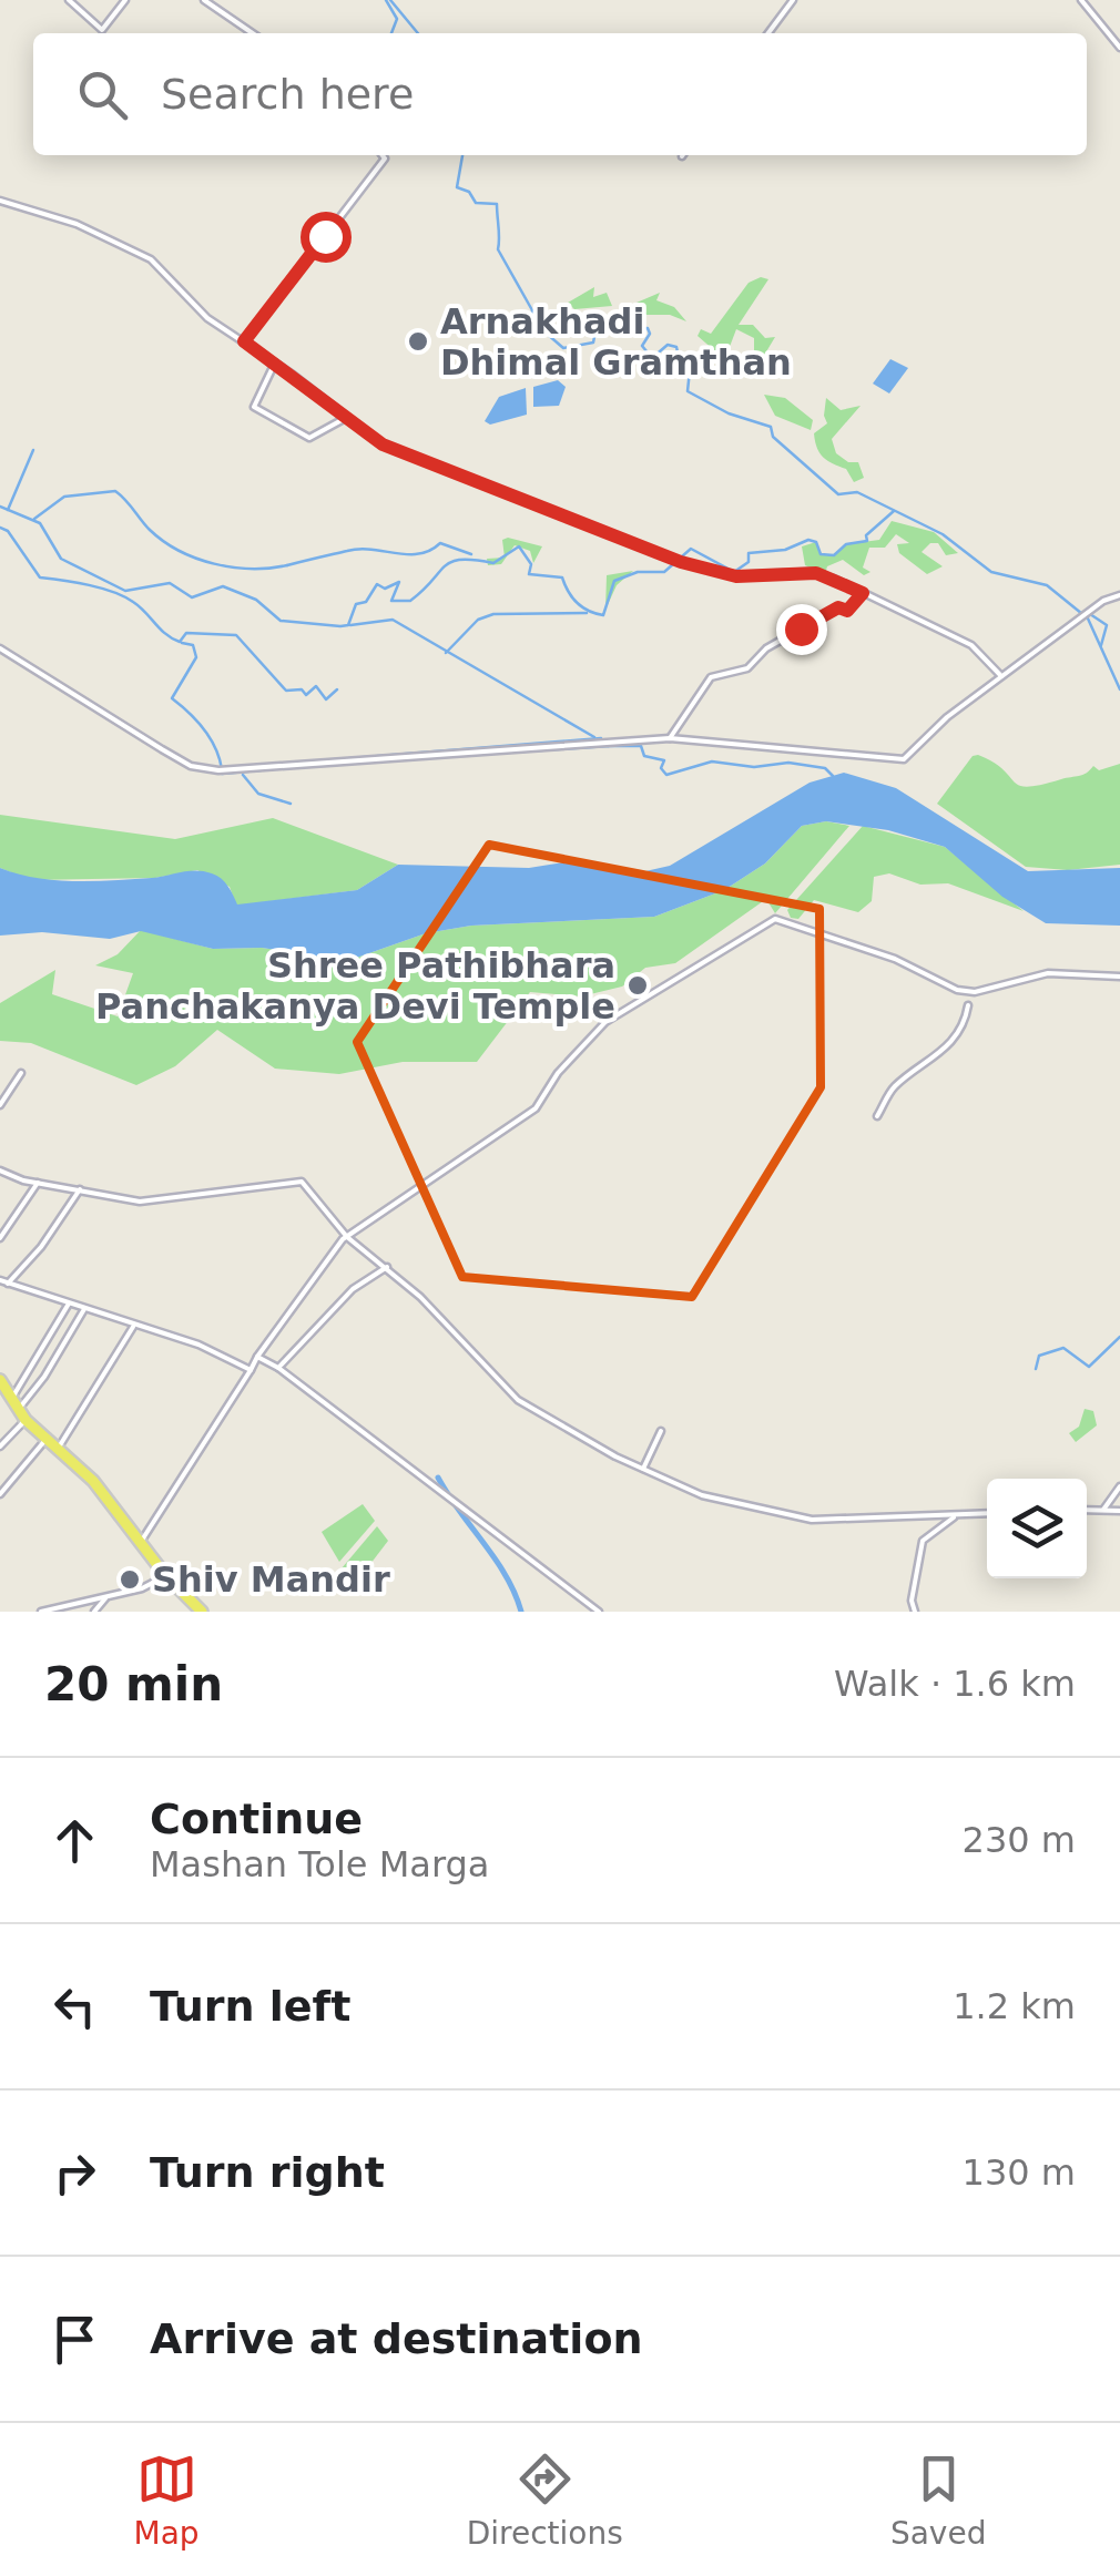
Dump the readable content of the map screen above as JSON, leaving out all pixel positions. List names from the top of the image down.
{
  "places": ["Arnakhadi Dhimal Gramthan", "Shree Pathibhara Panchakanya Devi Temple", "Shiv Mandir"],
  "page": {
    "search": "Search here",
    "heading": ["20 min", "Walk · 1.6 km"],
    "list": [
      ["Continue", "Mashan Tole Marga", "230 m"],
      ["Turn left", "1.2 km"],
      ["Turn right", "130 m"],
      "Arrive at destination"
    ],
    "nav": ["Map", "Directions", "Saved"]
  }
}
